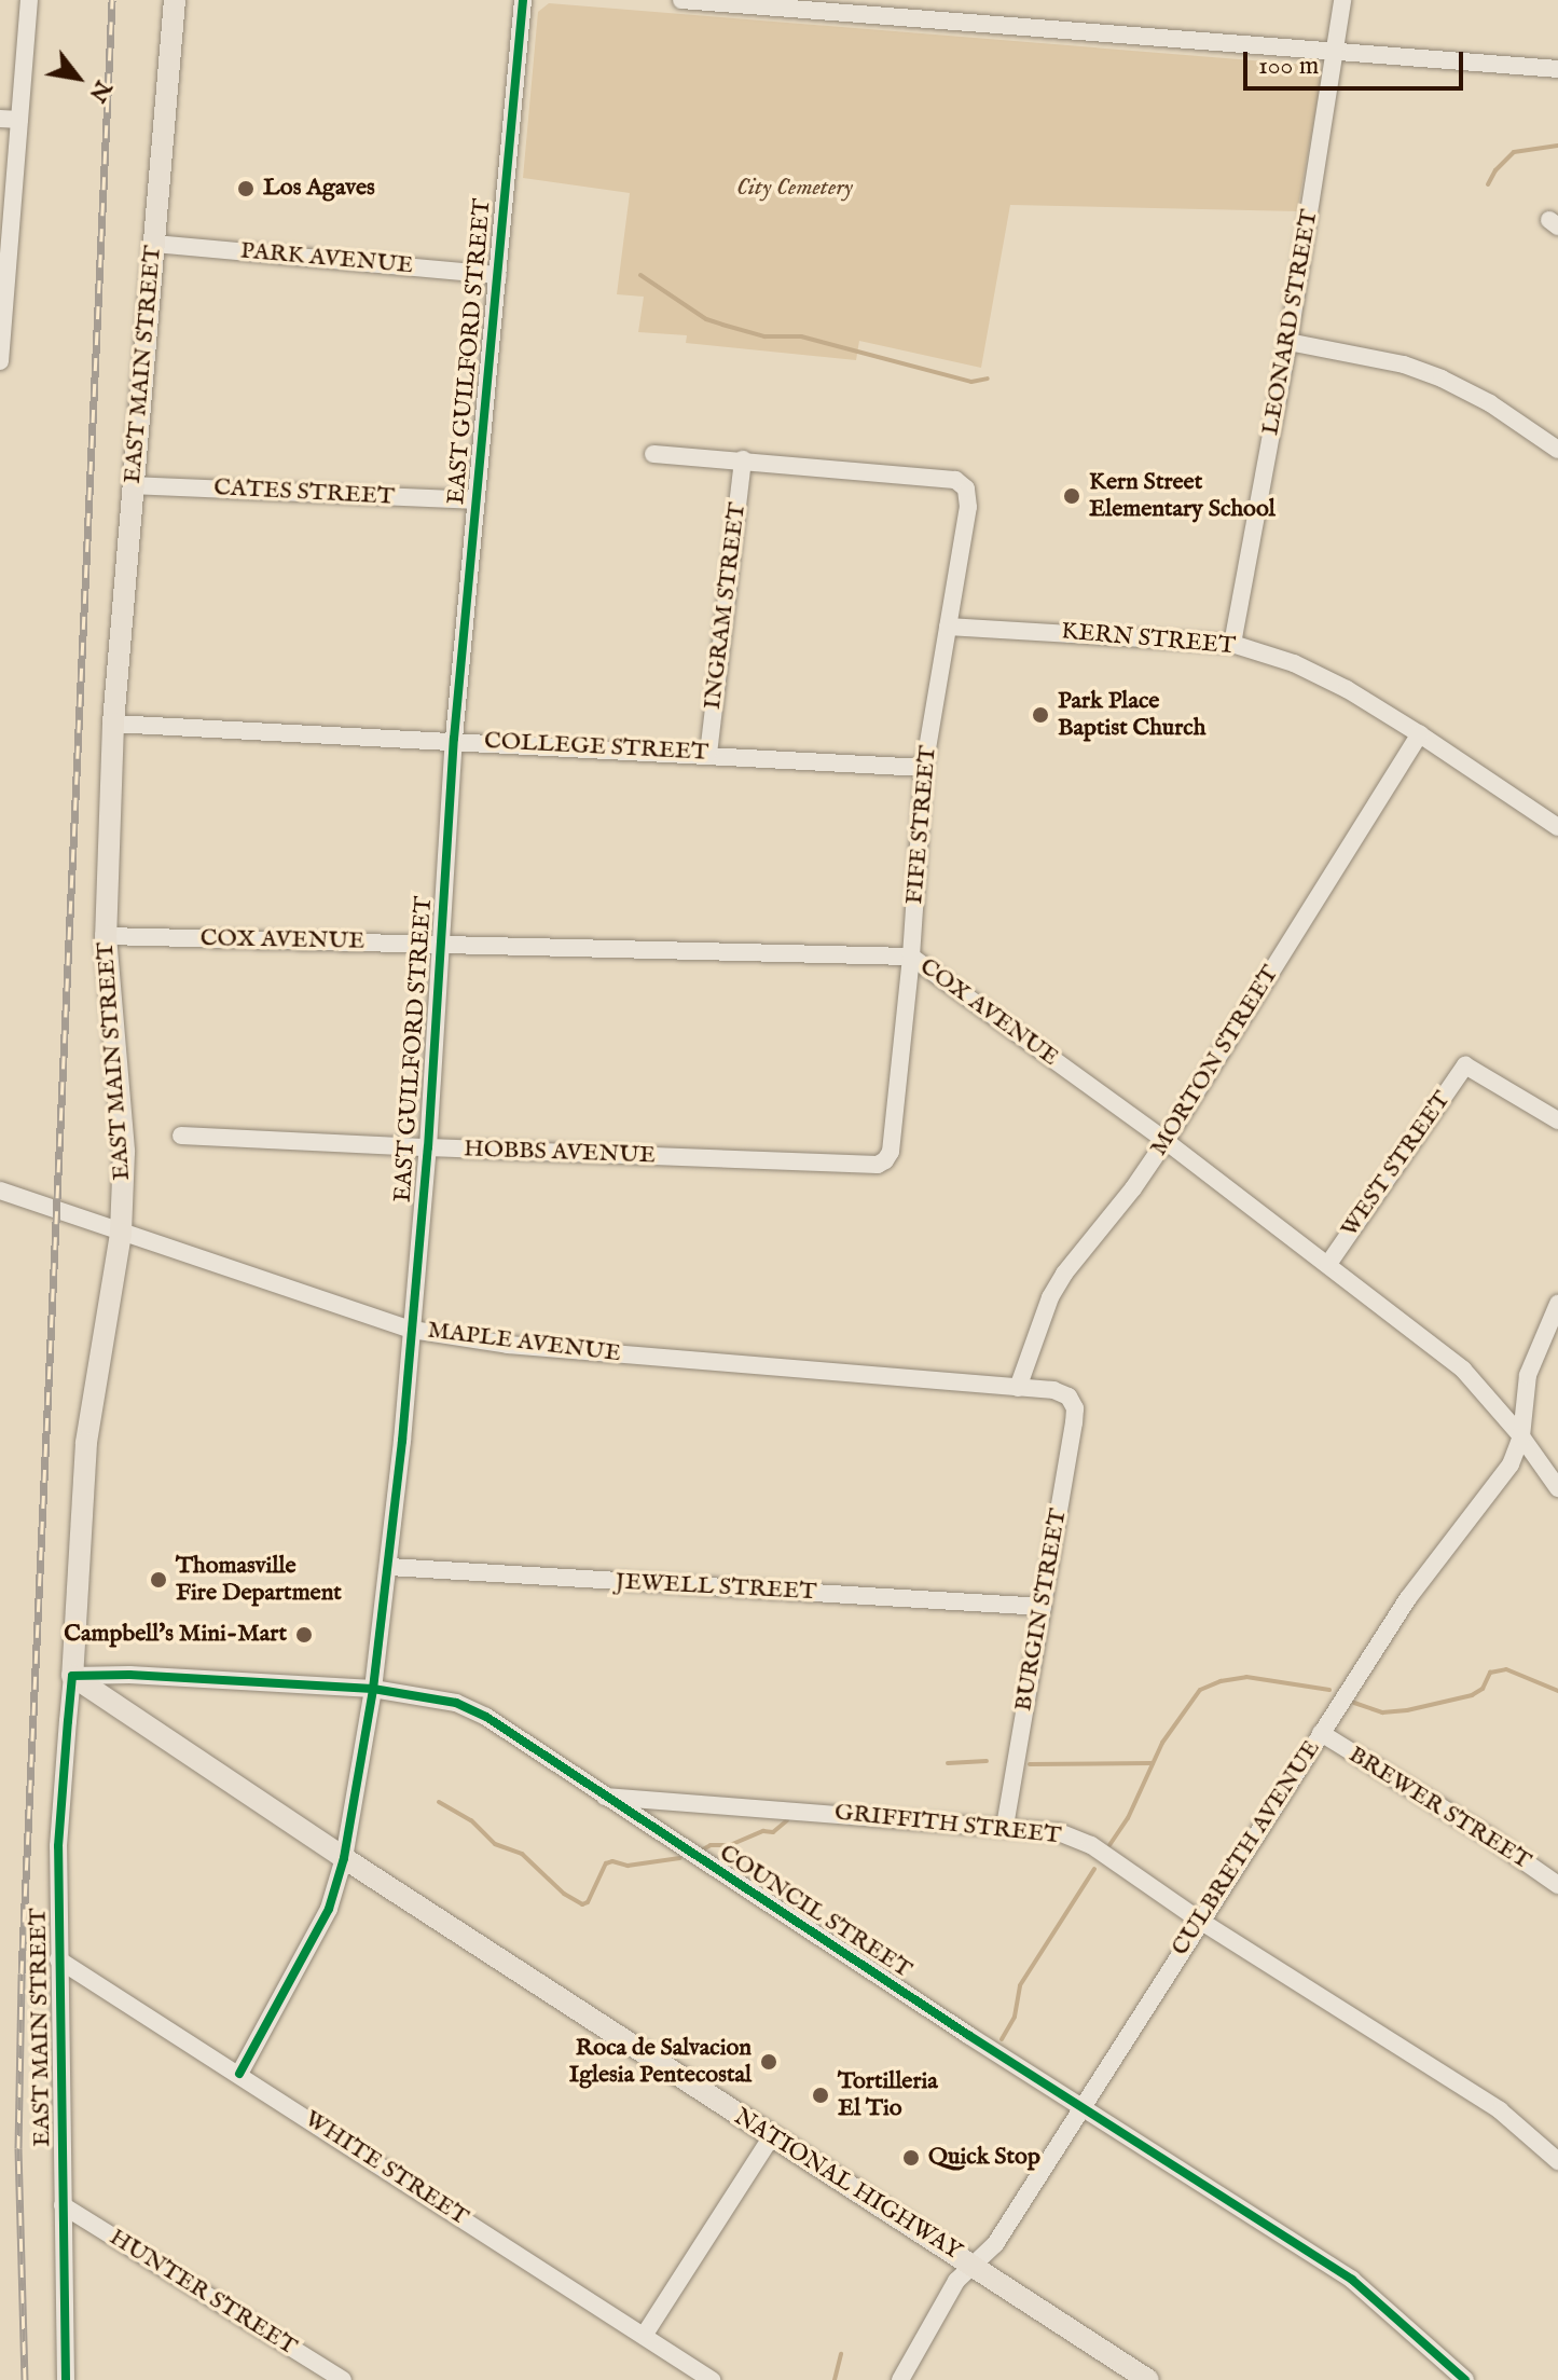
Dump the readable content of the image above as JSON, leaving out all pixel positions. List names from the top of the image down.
{
  "streets": {
    "main road": ["EAST MAIN STREET", "NATIONAL HIGHWAY"],
    "street": [
      "PARK AVENUE",
      "LEONARD STREET",
      "EAST GUILFORD STREET",
      "CATES STREET",
      "INGRAM STREET",
      "KERN STREET",
      "COLLEGE STREET",
      "FIFE STREET",
      "COX AVENUE",
      "MORTON STREET",
      "HOBBS AVENUE",
      "WEST STREET",
      "MAPLE AVENUE",
      "JEWELL STREET",
      "BURGIN STREET",
      "BREWER STREET",
      "GRIFFITH STREET",
      "CULBRETH AVENUE",
      "COUNCIL STREET",
      "WHITE STREET",
      "HUNTER STREET"
    ]
  },
  "crossings": [
    ["PARK AVENUE", "EAST GUILFORD STREET"],
    ["PARK AVENUE", "EAST MAIN STREET"],
    ["LEONARD STREET", "KERN STREET"],
    ["EAST GUILFORD STREET", "CATES STREET"],
    ["EAST GUILFORD STREET", "COLLEGE STREET"],
    ["EAST GUILFORD STREET", "COX AVENUE"],
    ["EAST GUILFORD STREET", "HOBBS AVENUE"],
    ["EAST GUILFORD STREET", "MAPLE AVENUE"],
    ["EAST GUILFORD STREET", "JEWELL STREET"],
    ["EAST GUILFORD STREET", "COUNCIL STREET"],
    ["EAST GUILFORD STREET", "WHITE STREET"],
    ["EAST GUILFORD STREET", "NATIONAL HIGHWAY"],
    ["EAST MAIN STREET", "CATES STREET"],
    ["EAST MAIN STREET", "COLLEGE STREET"],
    ["EAST MAIN STREET", "COX AVENUE"],
    ["EAST MAIN STREET", "MAPLE AVENUE"],
    ["EAST MAIN STREET", "COUNCIL STREET"],
    ["EAST MAIN STREET", "WHITE STREET"],
    ["EAST MAIN STREET", "NATIONAL HIGHWAY"],
    ["EAST MAIN STREET", "HUNTER STREET"],
    ["INGRAM STREET", "COLLEGE STREET"],
    ["INGRAM STREET", "FIFE STREET"],
    ["KERN STREET", "FIFE STREET"],
    ["KERN STREET", "MORTON STREET"],
    ["COLLEGE STREET", "FIFE STREET"],
    ["FIFE STREET", "COX AVENUE"],
    ["FIFE STREET", "HOBBS AVENUE"],
    ["COX AVENUE", "MORTON STREET"],
    ["COX AVENUE", "WEST STREET"],
    ["COX AVENUE", "CULBRETH AVENUE"],
    ["MORTON STREET", "MAPLE AVENUE"],
    ["MAPLE AVENUE", "BURGIN STREET"],
    ["JEWELL STREET", "BURGIN STREET"],
    ["BURGIN STREET", "GRIFFITH STREET"],
    ["BREWER STREET", "CULBRETH AVENUE"],
    ["GRIFFITH STREET", "CULBRETH AVENUE"],
    ["GRIFFITH STREET", "COUNCIL STREET"],
    ["CULBRETH AVENUE", "COUNCIL STREET"],
    ["CULBRETH AVENUE", "NATIONAL HIGHWAY"],
    ["COUNCIL STREET", "NATIONAL HIGHWAY"]
  ],
  "parks": ["City Cemetery"],
  "places": [
    "Los Agaves",
    "Kern Street Elementary School",
    "Park Place Baptist Church",
    "Thomasville Fire Department",
    "Campbell's Mini-Mart",
    "Roca de Salvacion Iglesia Pentecostal",
    "Tortilleria El Tio",
    "Quick Stop"
  ],
  "scale_bar": "100 m",
  "north": "bottom right"
}
